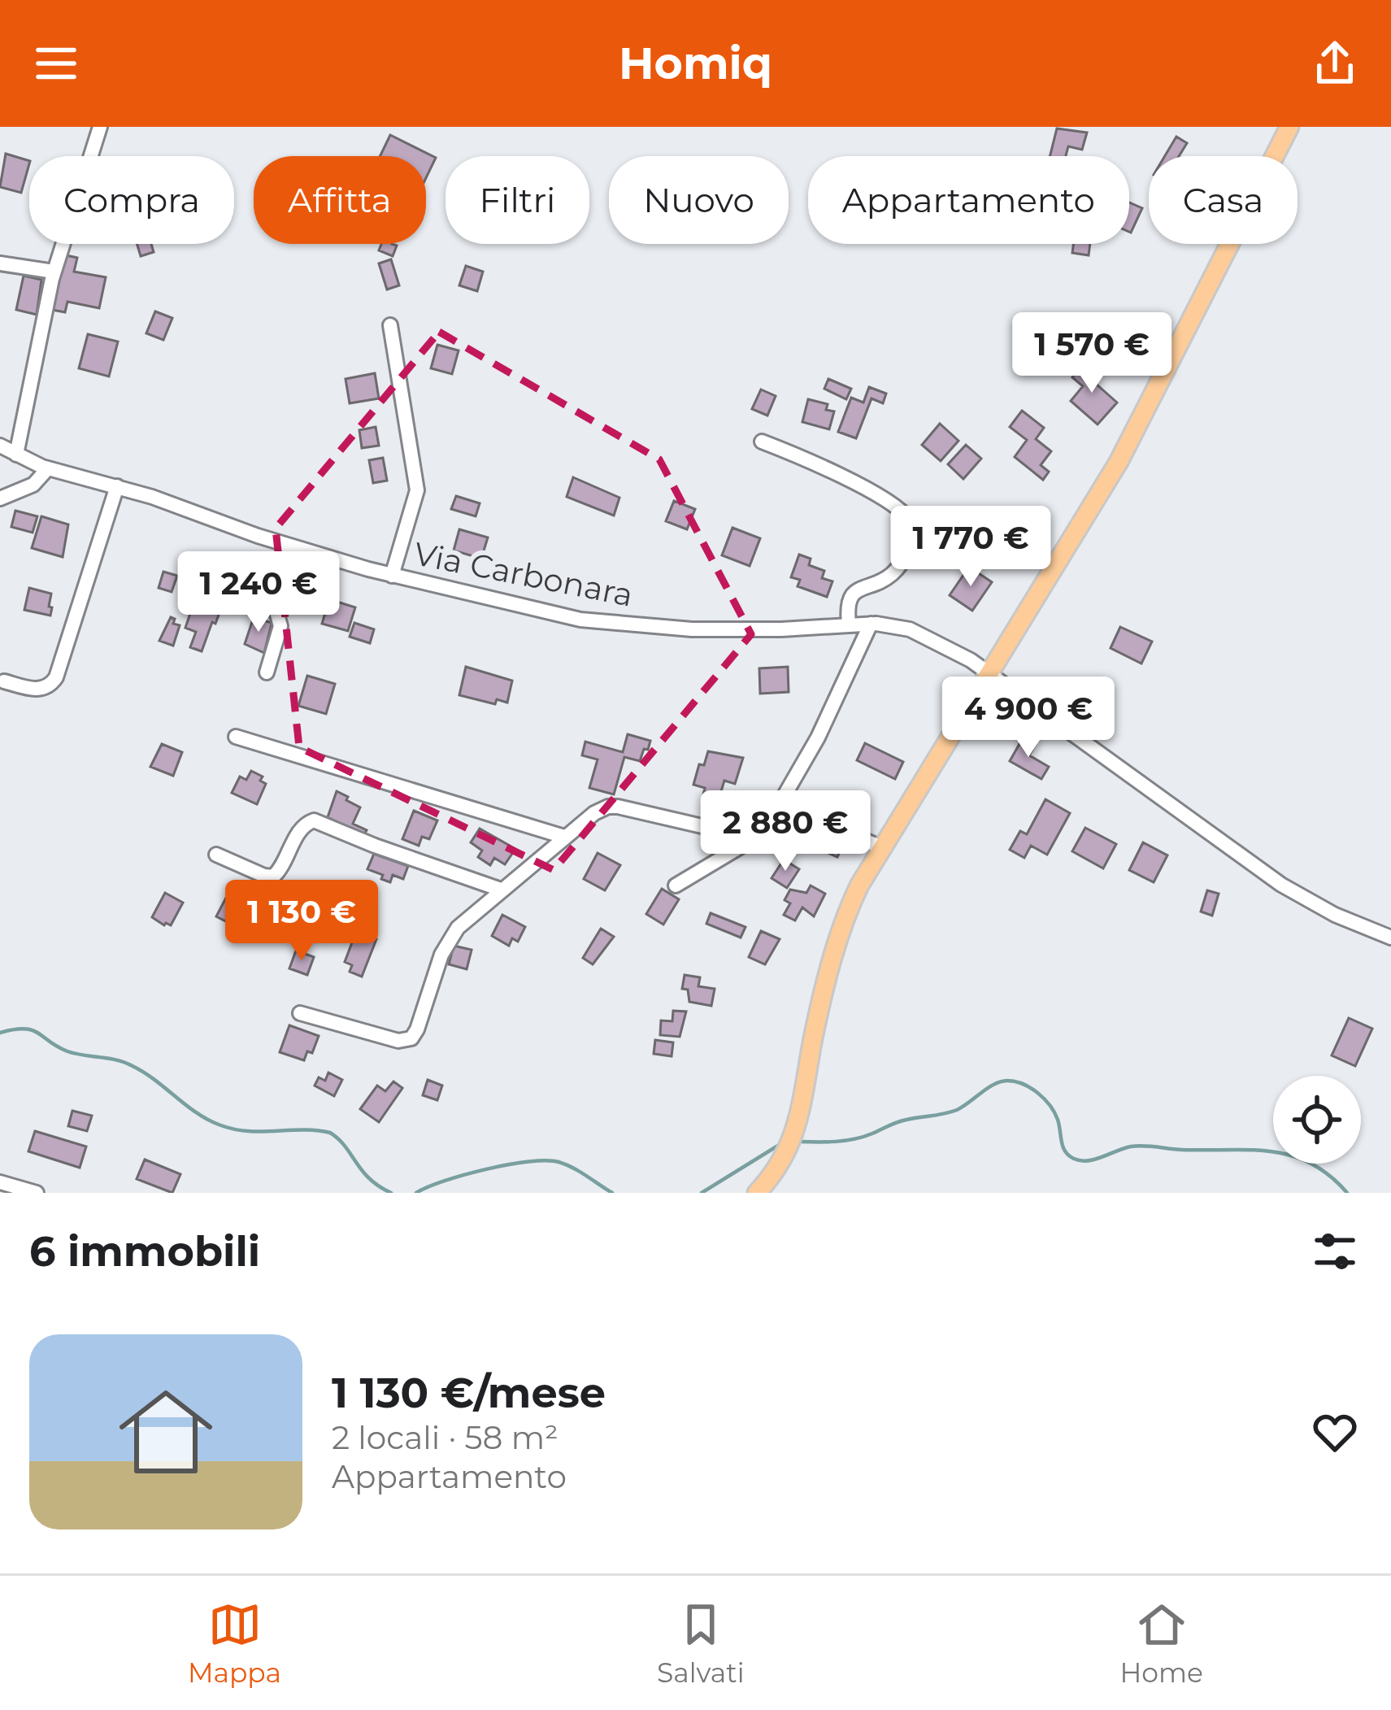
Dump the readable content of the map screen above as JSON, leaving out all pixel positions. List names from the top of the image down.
{
  "streets": {
    "street": ["Via Carbonara"]
  },
  "page": {
    "header": "Homiq",
    "chip": [
      "Compra",
      "Affitta",
      "Filtri",
      "Nuovo",
      "Appartamento",
      "Casa"
    ],
    "price": [
      "1 570 €",
      "1 770 €",
      "1 240 €",
      "4 900 €",
      "2 880 €",
      "1 130 €"
    ],
    "heading": "6 immobili",
    "list": [
      {
        "name": "1 130 €/mese",
        "note": "2 locali · 58 m² · Appartamento"
      }
    ],
    "tabs": ["Mappa", "Salvati", "Home"]
  }
}
